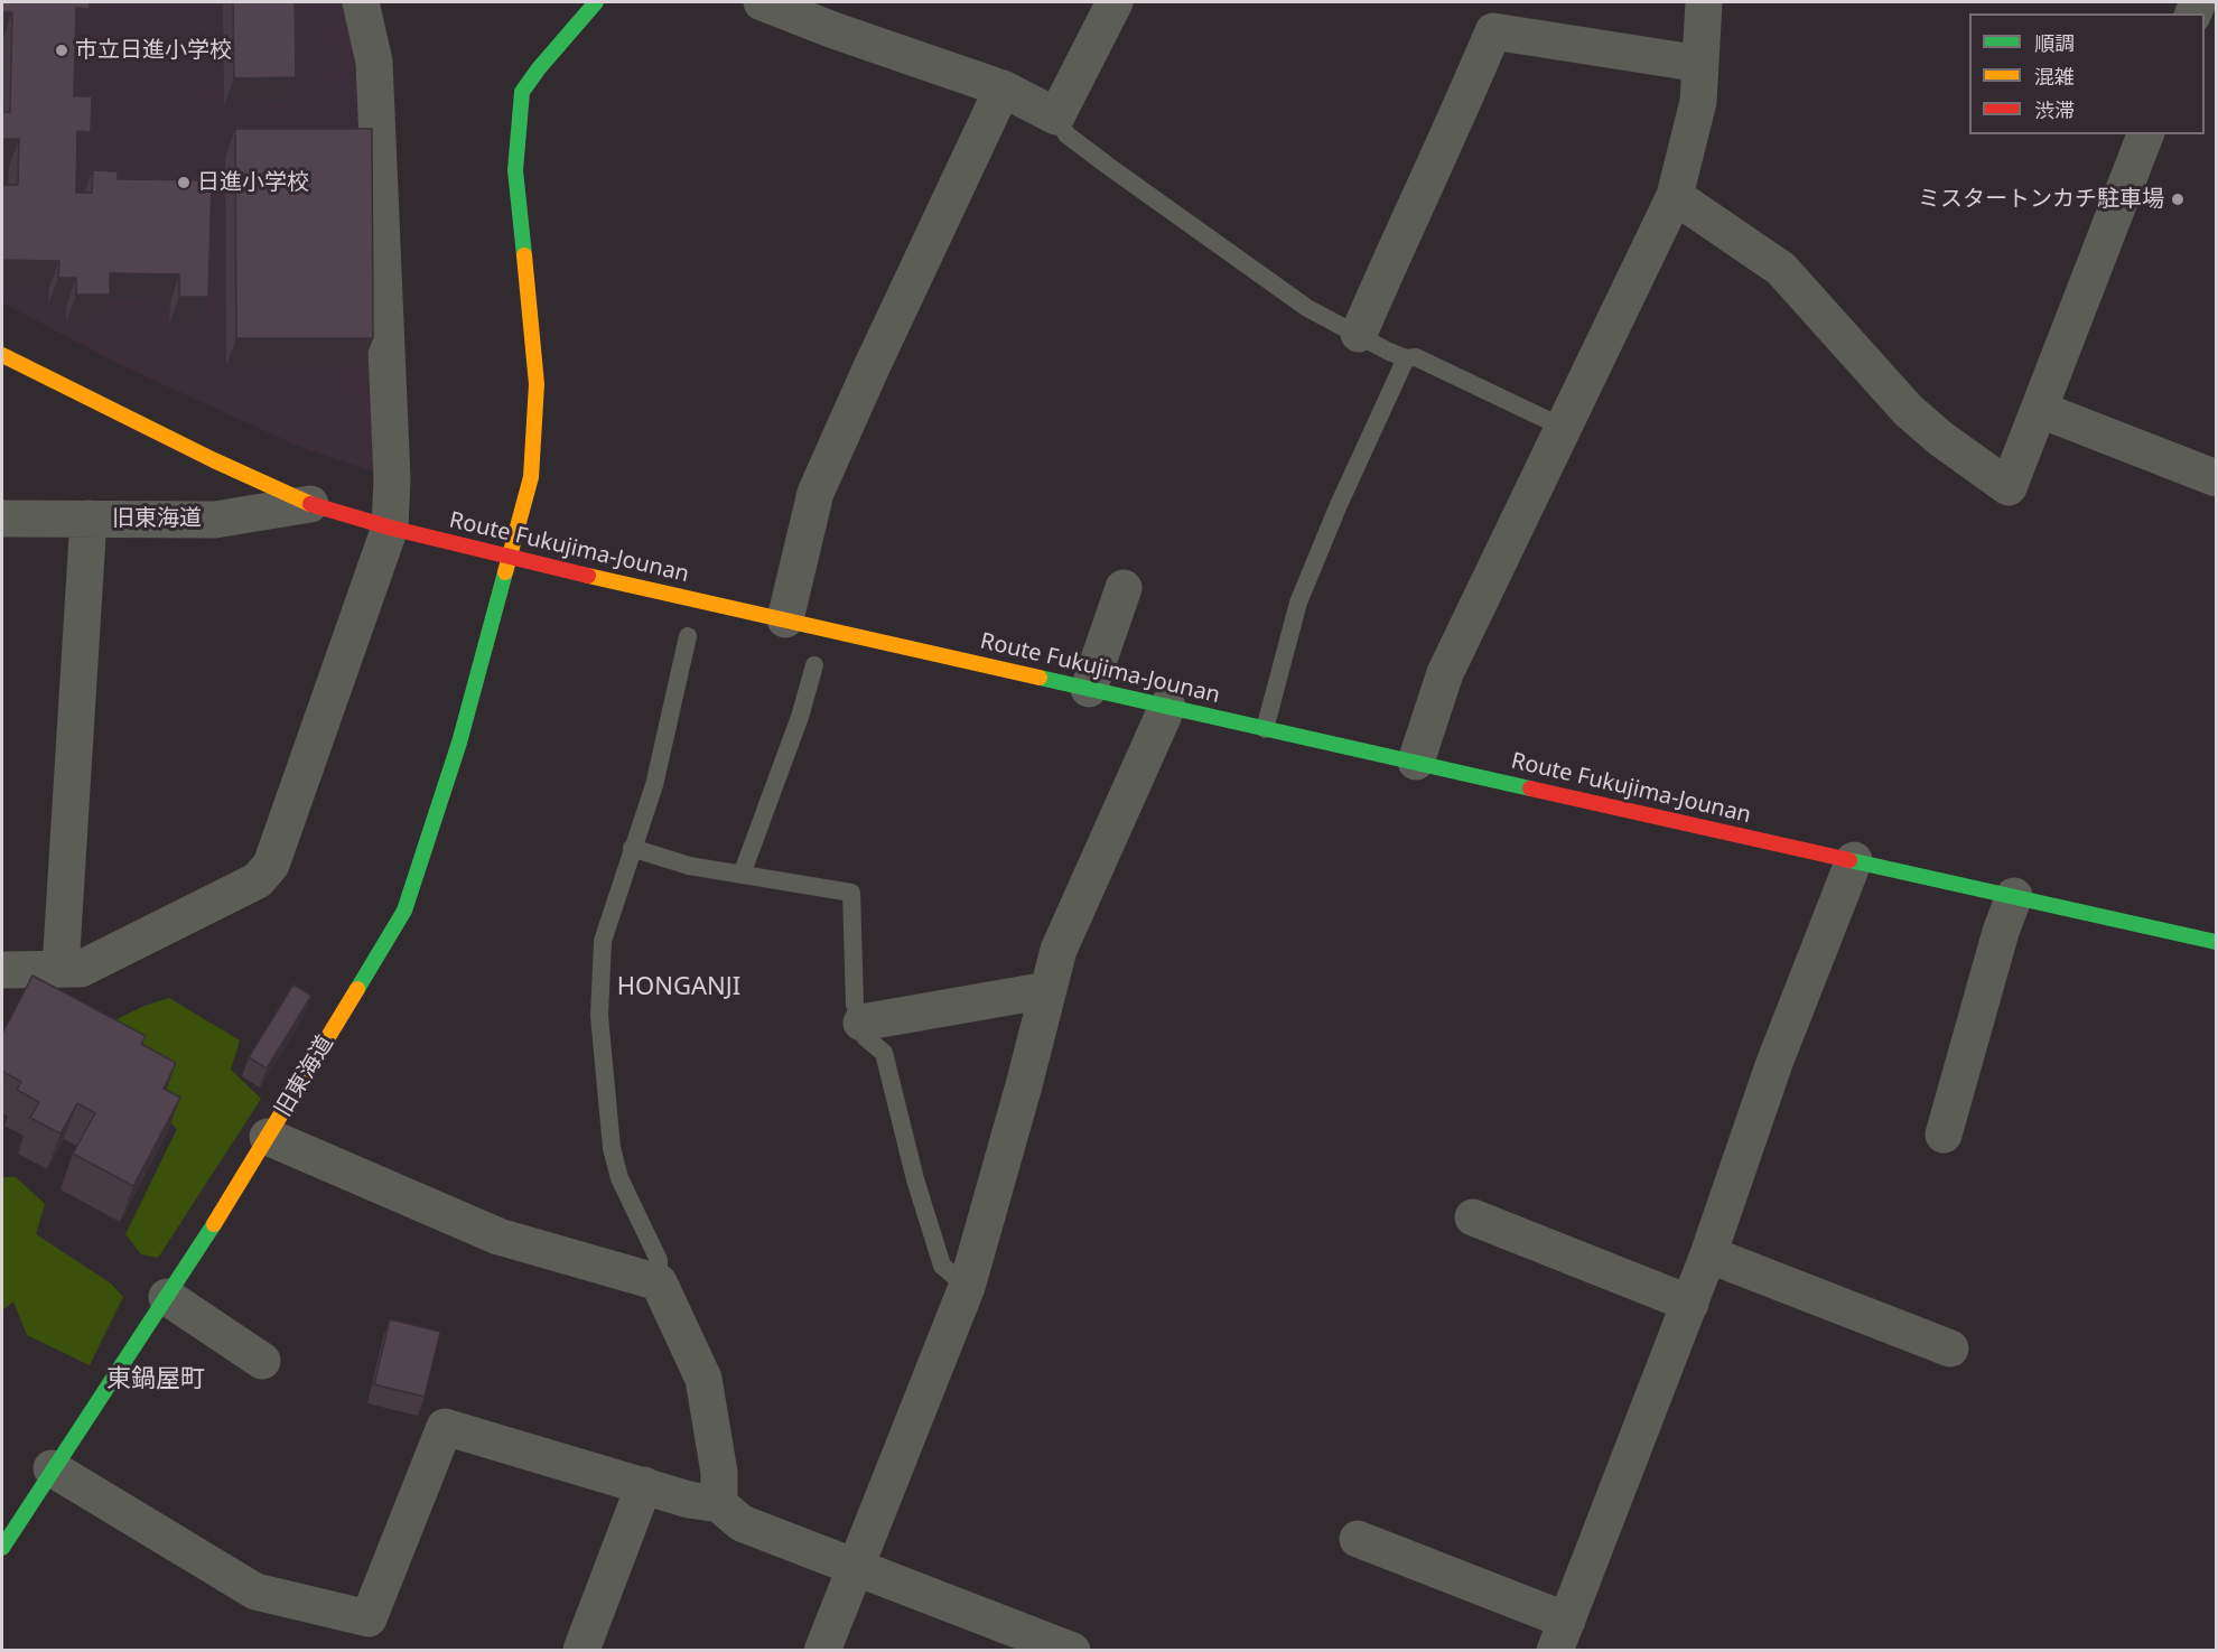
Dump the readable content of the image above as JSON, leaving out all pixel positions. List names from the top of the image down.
{
  "streets": {
    "main road": ["旧東海道", "Route Fukujima-Jounan"]
  },
  "crossings": [
    ["旧東海道", "Route Fukujima-Jounan"]
  ],
  "districts": ["HONGANJI", "東鍋屋町"],
  "places": ["市立日進小学校", "日進小学校", "ミスタートンカチ駐車場"],
  "legend": ["順調", "混雑", "渋滞"]
}
